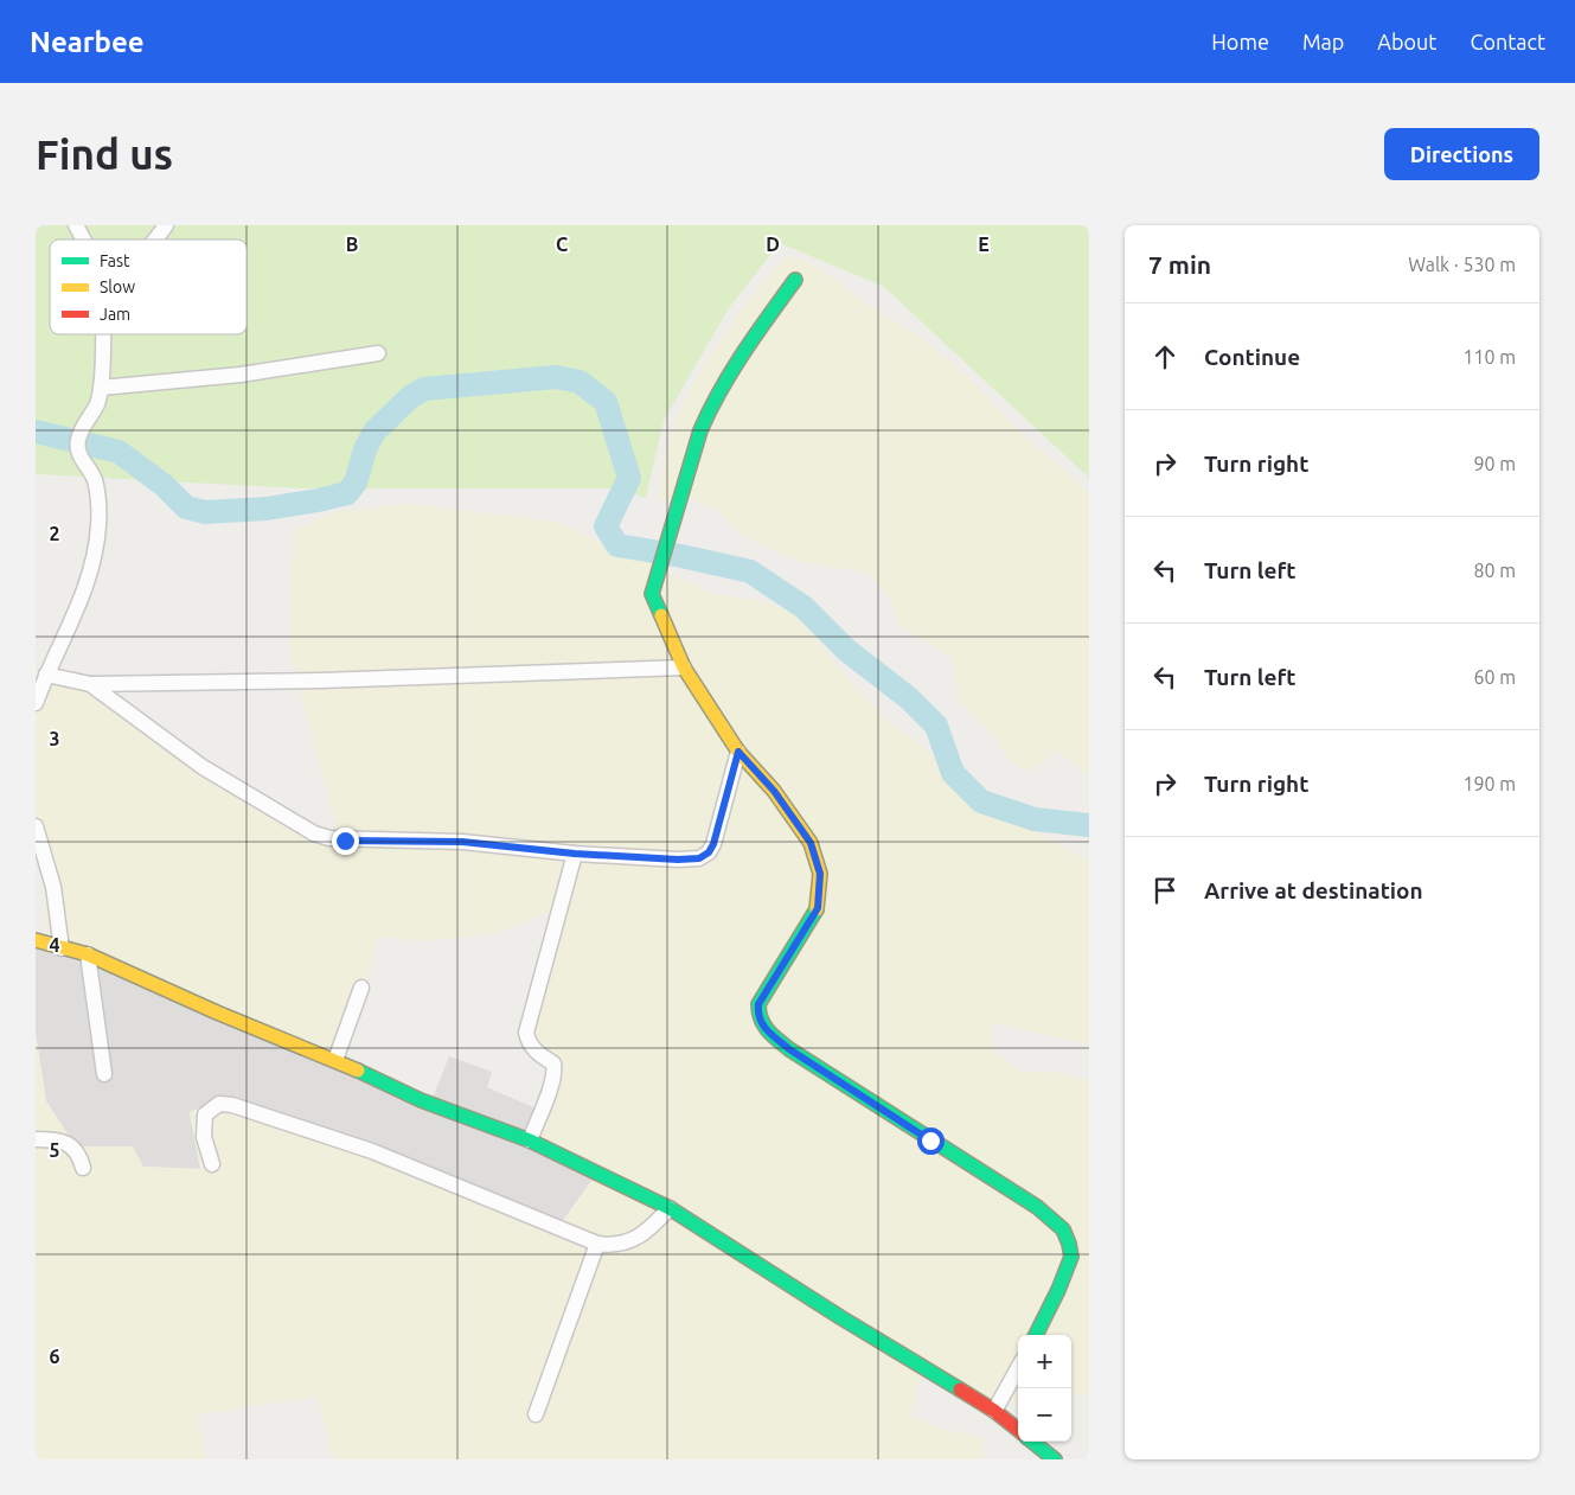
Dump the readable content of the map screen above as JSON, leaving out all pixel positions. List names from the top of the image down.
{
  "legend": ["Fast", "Slow", "Jam"],
  "page": {
    "header": "Nearbee",
    "nav": [
      "Home",
      "Map",
      "About",
      "Contact"
    ],
    "buttons": "Directions",
    "title": "Find us",
    "heading": ["7 min", "Walk · 530 m"],
    "list": [
      ["Continue", "110 m"],
      ["Turn right", "90 m"],
      ["Turn left", "80 m"],
      ["Turn left", "60 m"],
      ["Turn right", "190 m"],
      "Arrive at destination"
    ],
    "map_buttons": ["+", "−"]
  },
  "grid": {
    "columns": [
      "B",
      "C",
      "D",
      "E"
    ],
    "rows": [
      "2",
      "3",
      "4",
      "5",
      "6"
    ]
  }
}
